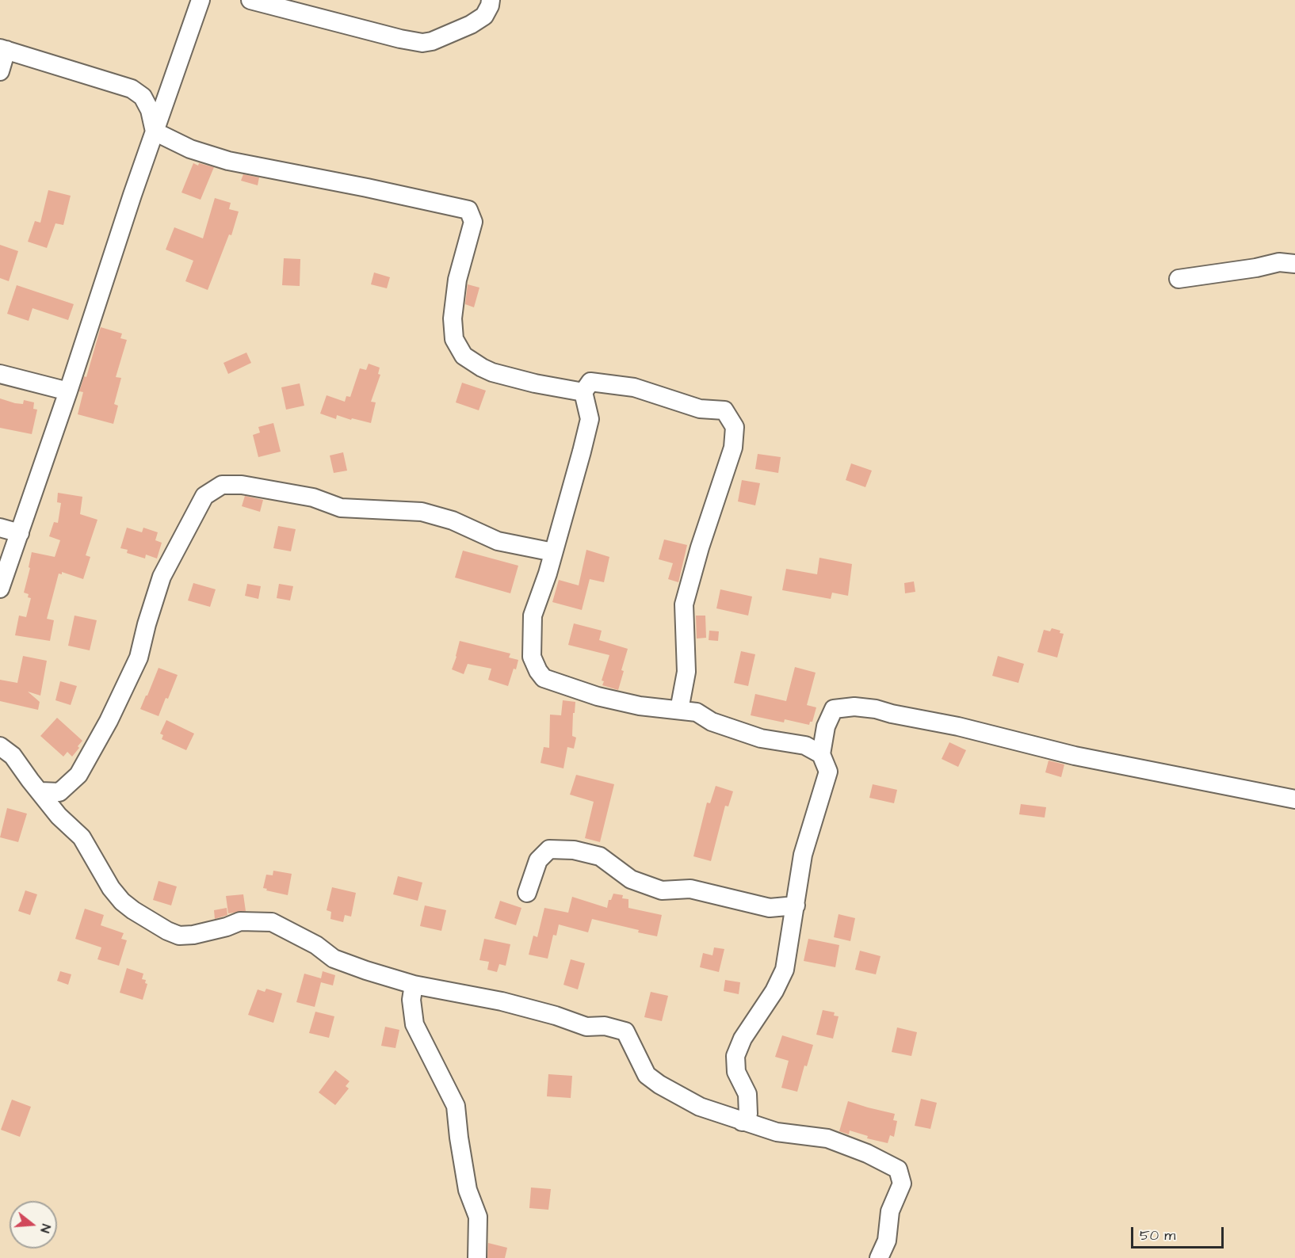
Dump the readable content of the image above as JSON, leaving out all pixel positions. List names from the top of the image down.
{
  "scale_bar": "50 m",
  "north": "right"
}
